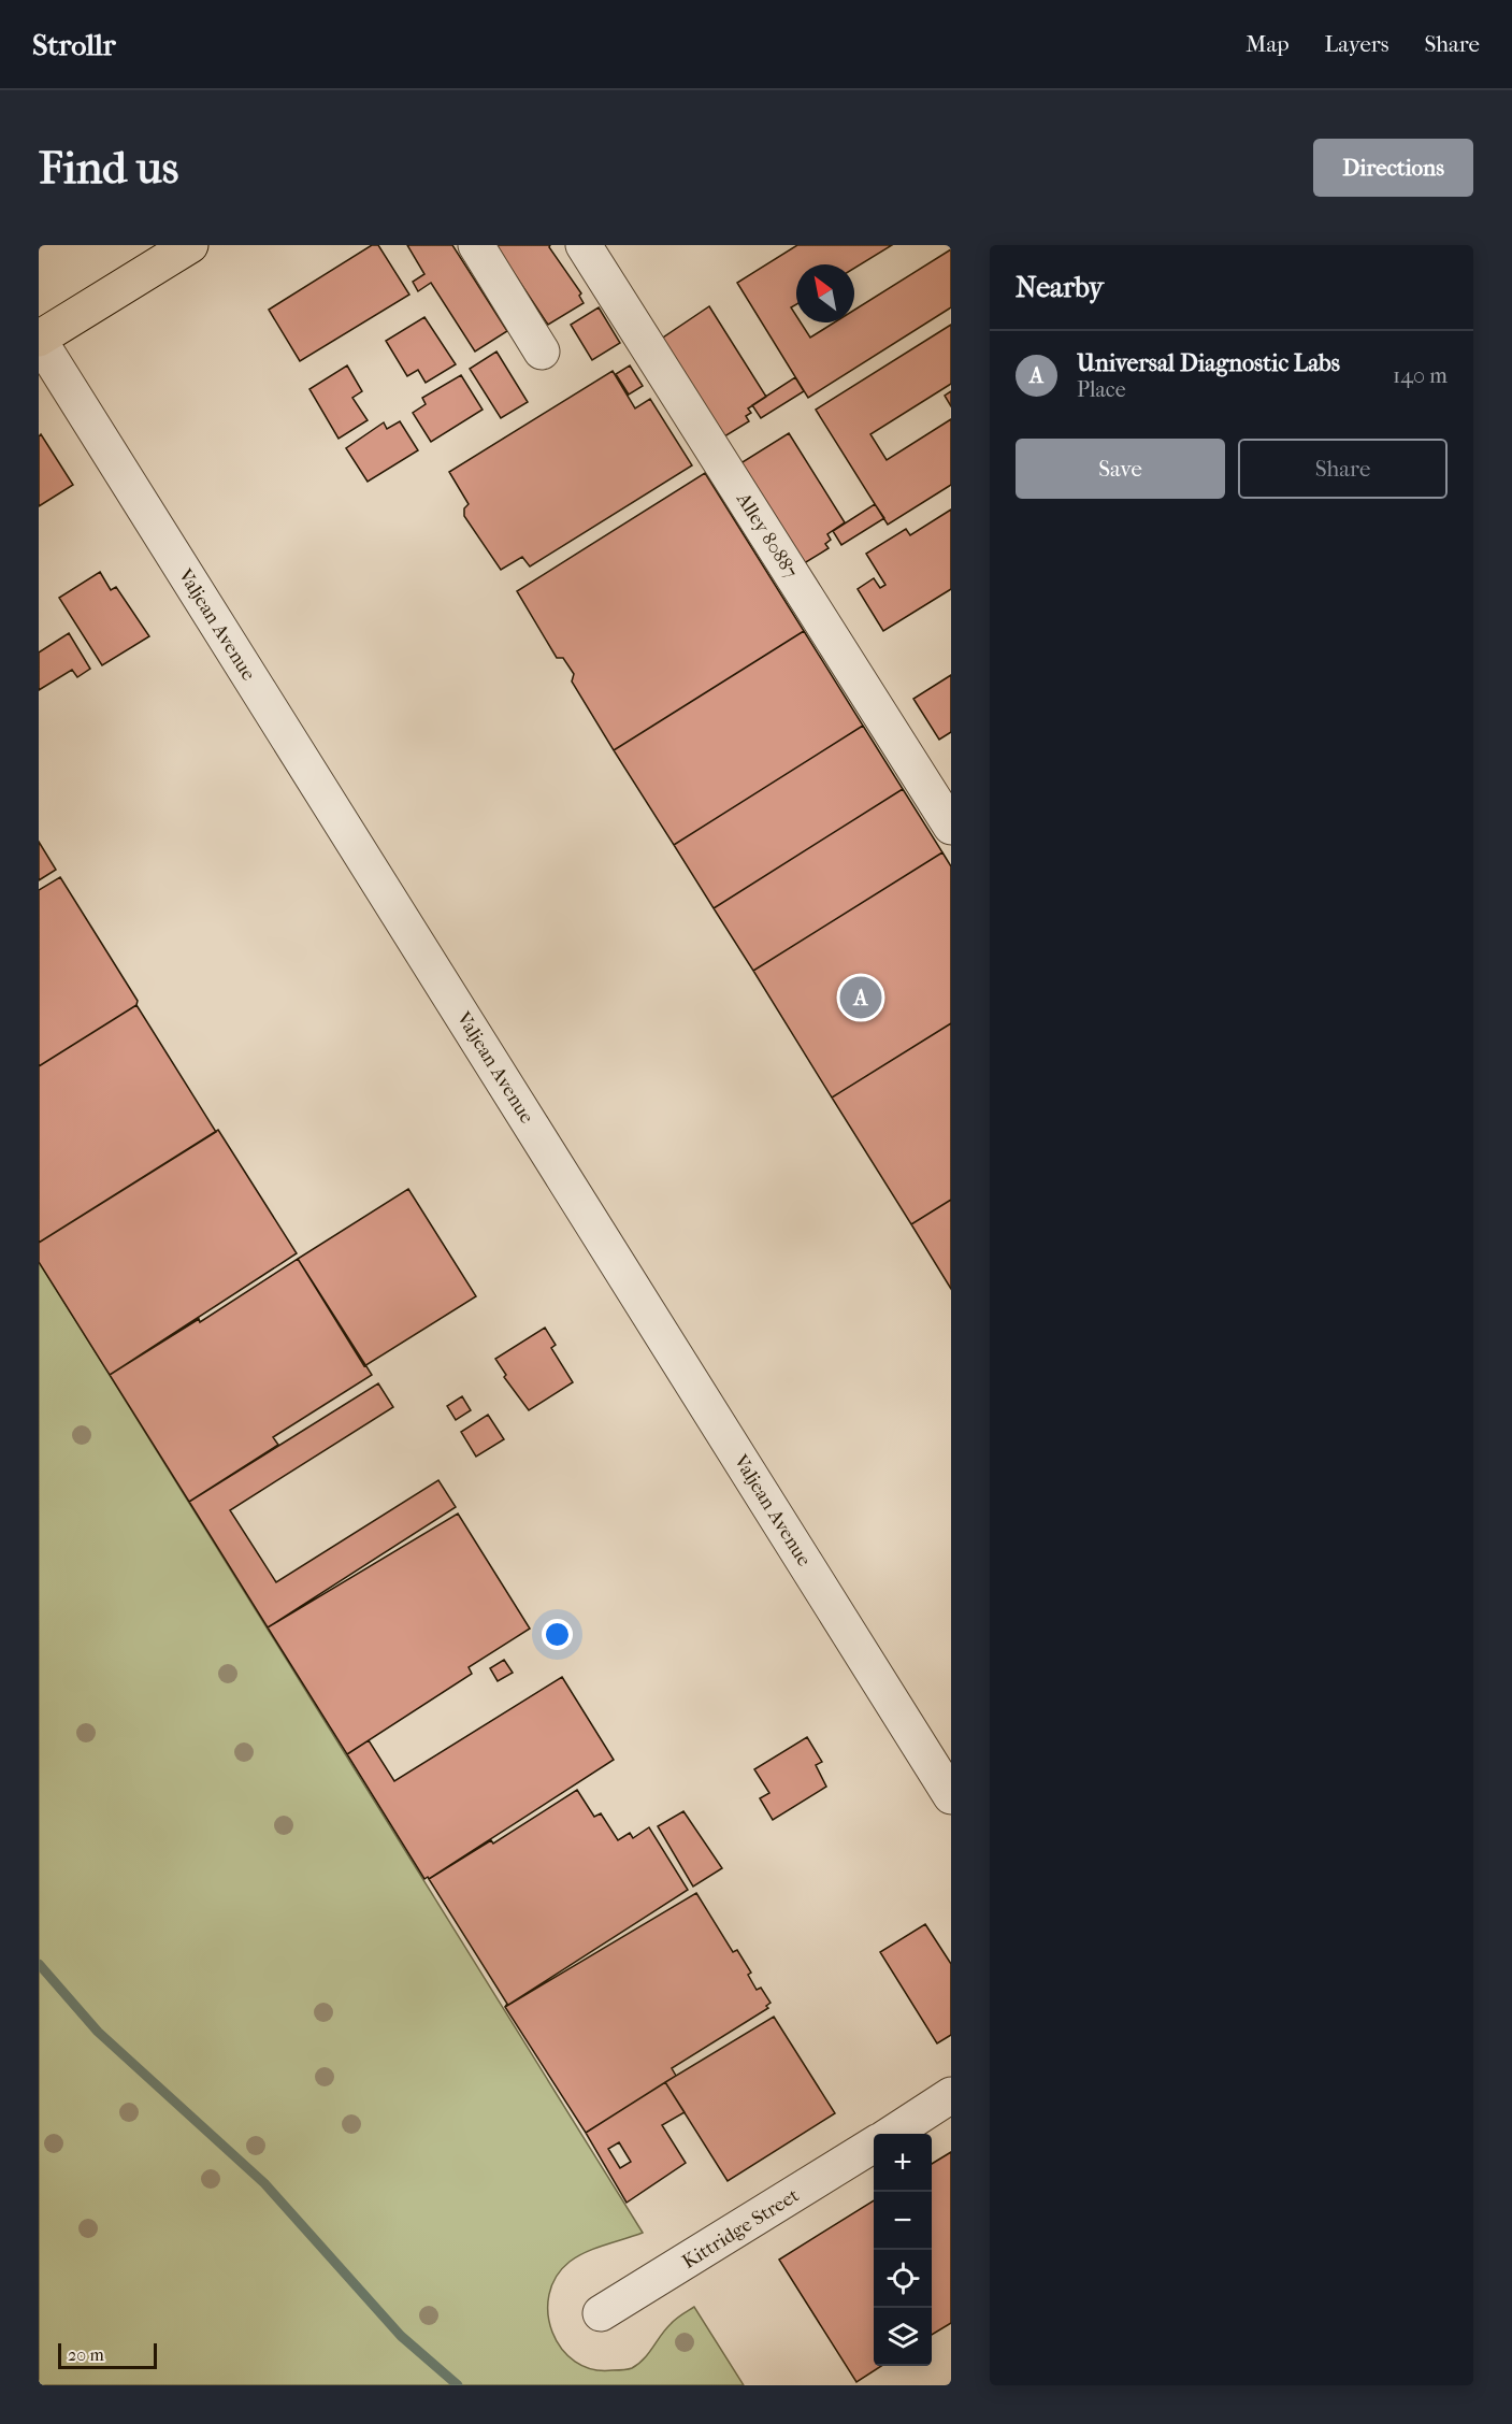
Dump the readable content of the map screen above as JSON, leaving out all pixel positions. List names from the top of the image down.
{
  "streets": {
    "street": ["Alley 80887", "Valjean Avenue", "Kittridge Street"]
  },
  "scale_bar": "20 m",
  "north": "top left",
  "page": {
    "header": "Strollr",
    "nav": ["Map", "Layers", "Share"],
    "buttons": [
      "Directions",
      ["Save", "Share"]
    ],
    "title": "Find us",
    "heading": "Nearby",
    "list": [
      {
        "mark": "A",
        "name": "Universal Diagnostic Labs",
        "note": "Place",
        "value": "140 m"
      }
    ],
    "pins": "A",
    "map_buttons": ["+", "−"],
    "scale": "20 m"
  }
}
